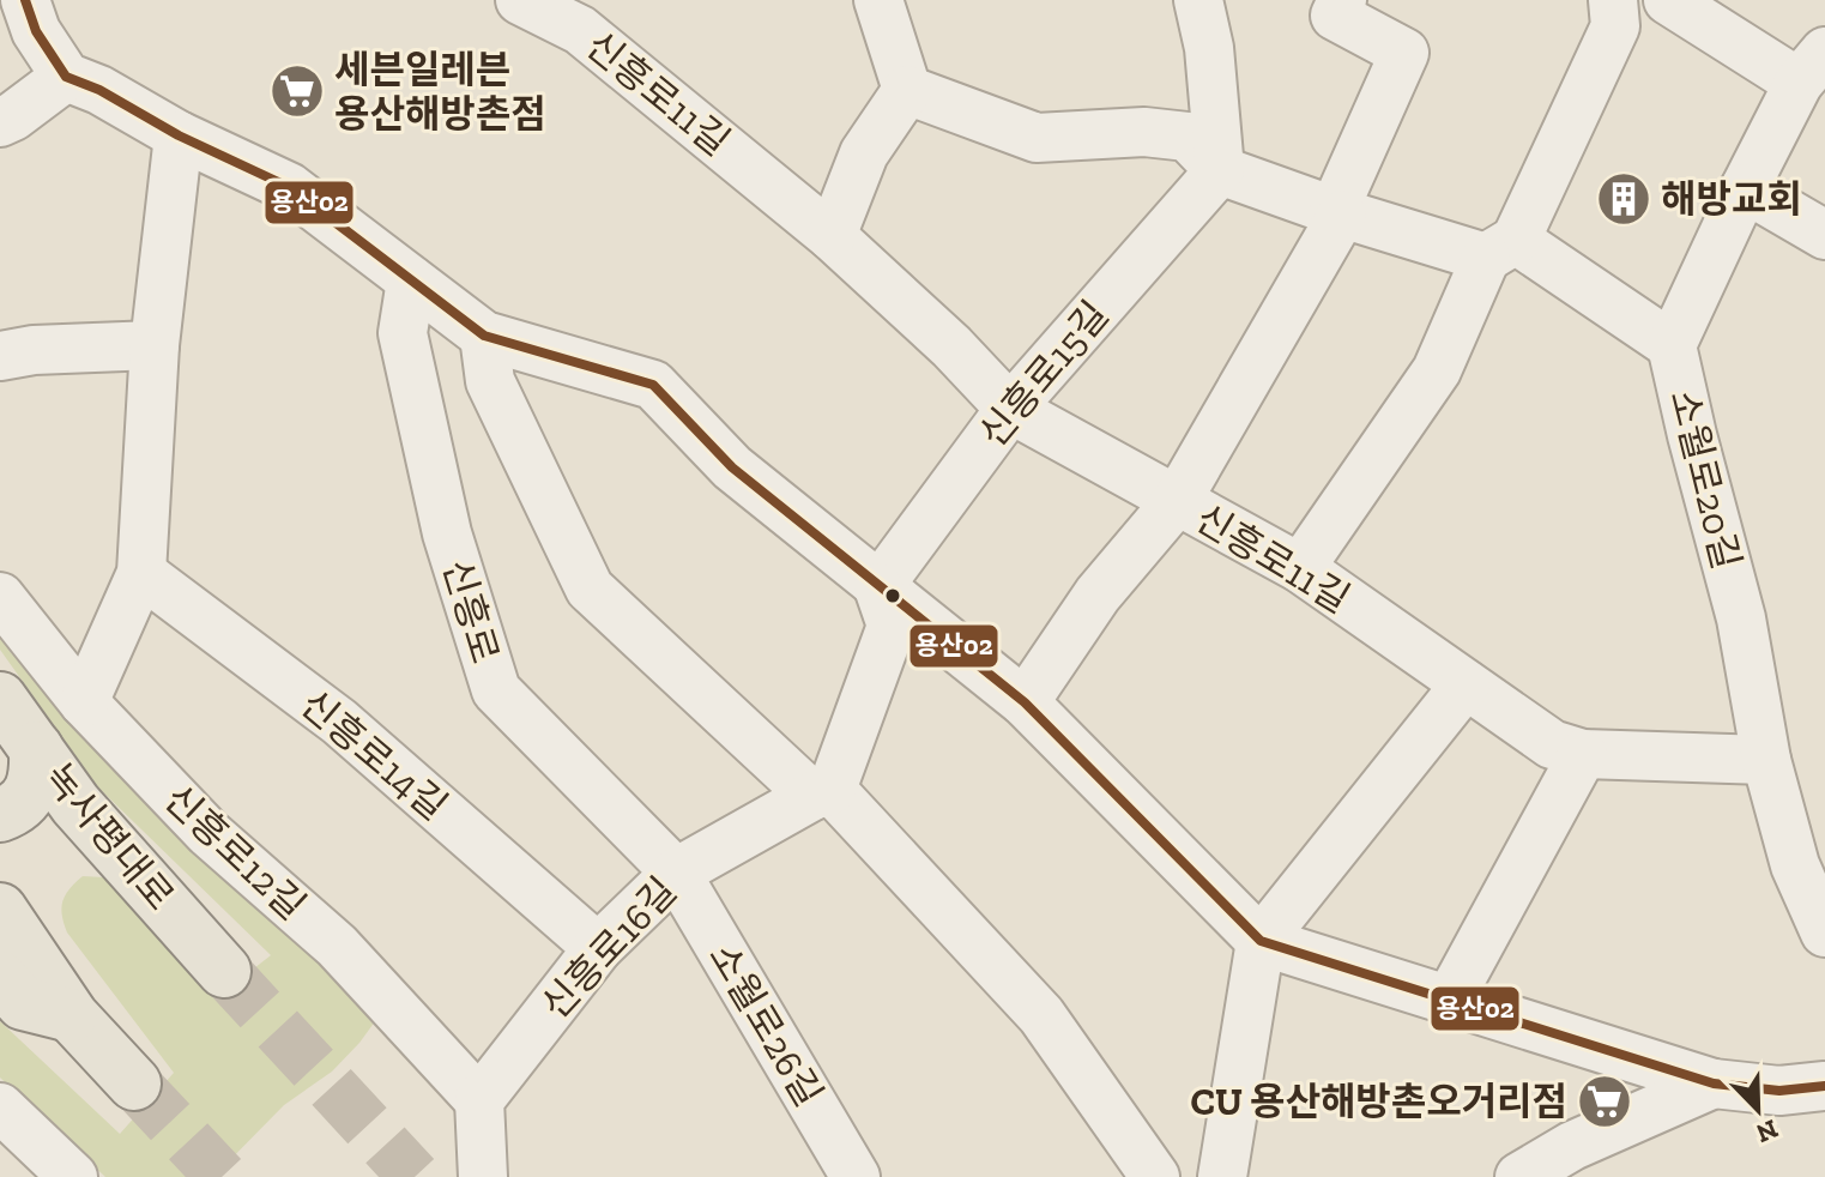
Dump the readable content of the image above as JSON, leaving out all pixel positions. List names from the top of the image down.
{
  "streets": {
    "main road": ["녹사평대로"],
    "street": [
      "신흥로11길",
      "신흥로15길",
      "소월로20길",
      "신흥로",
      "신흥로14길",
      "신흥로12길",
      "신흥로16길",
      "소월로26길"
    ]
  },
  "crossings": [
    ["신흥로11길", "신흥로15길"],
    ["신흥로11길", "소월로20길"],
    ["신흥로", "신흥로16길"],
    ["신흥로", "소월로26길"],
    ["신흥로14길", "신흥로16길"],
    ["신흥로12길", "신흥로16길"],
    ["신흥로16길", "소월로26길"]
  ],
  "places": {
    "supermarket": ["세븐일레븐 용산해방촌점", "CU 용산해방촌오거리점"],
    "building": ["해방교회"]
  },
  "lines": ["transit line 용산02"],
  "north": "bottom right"
}
